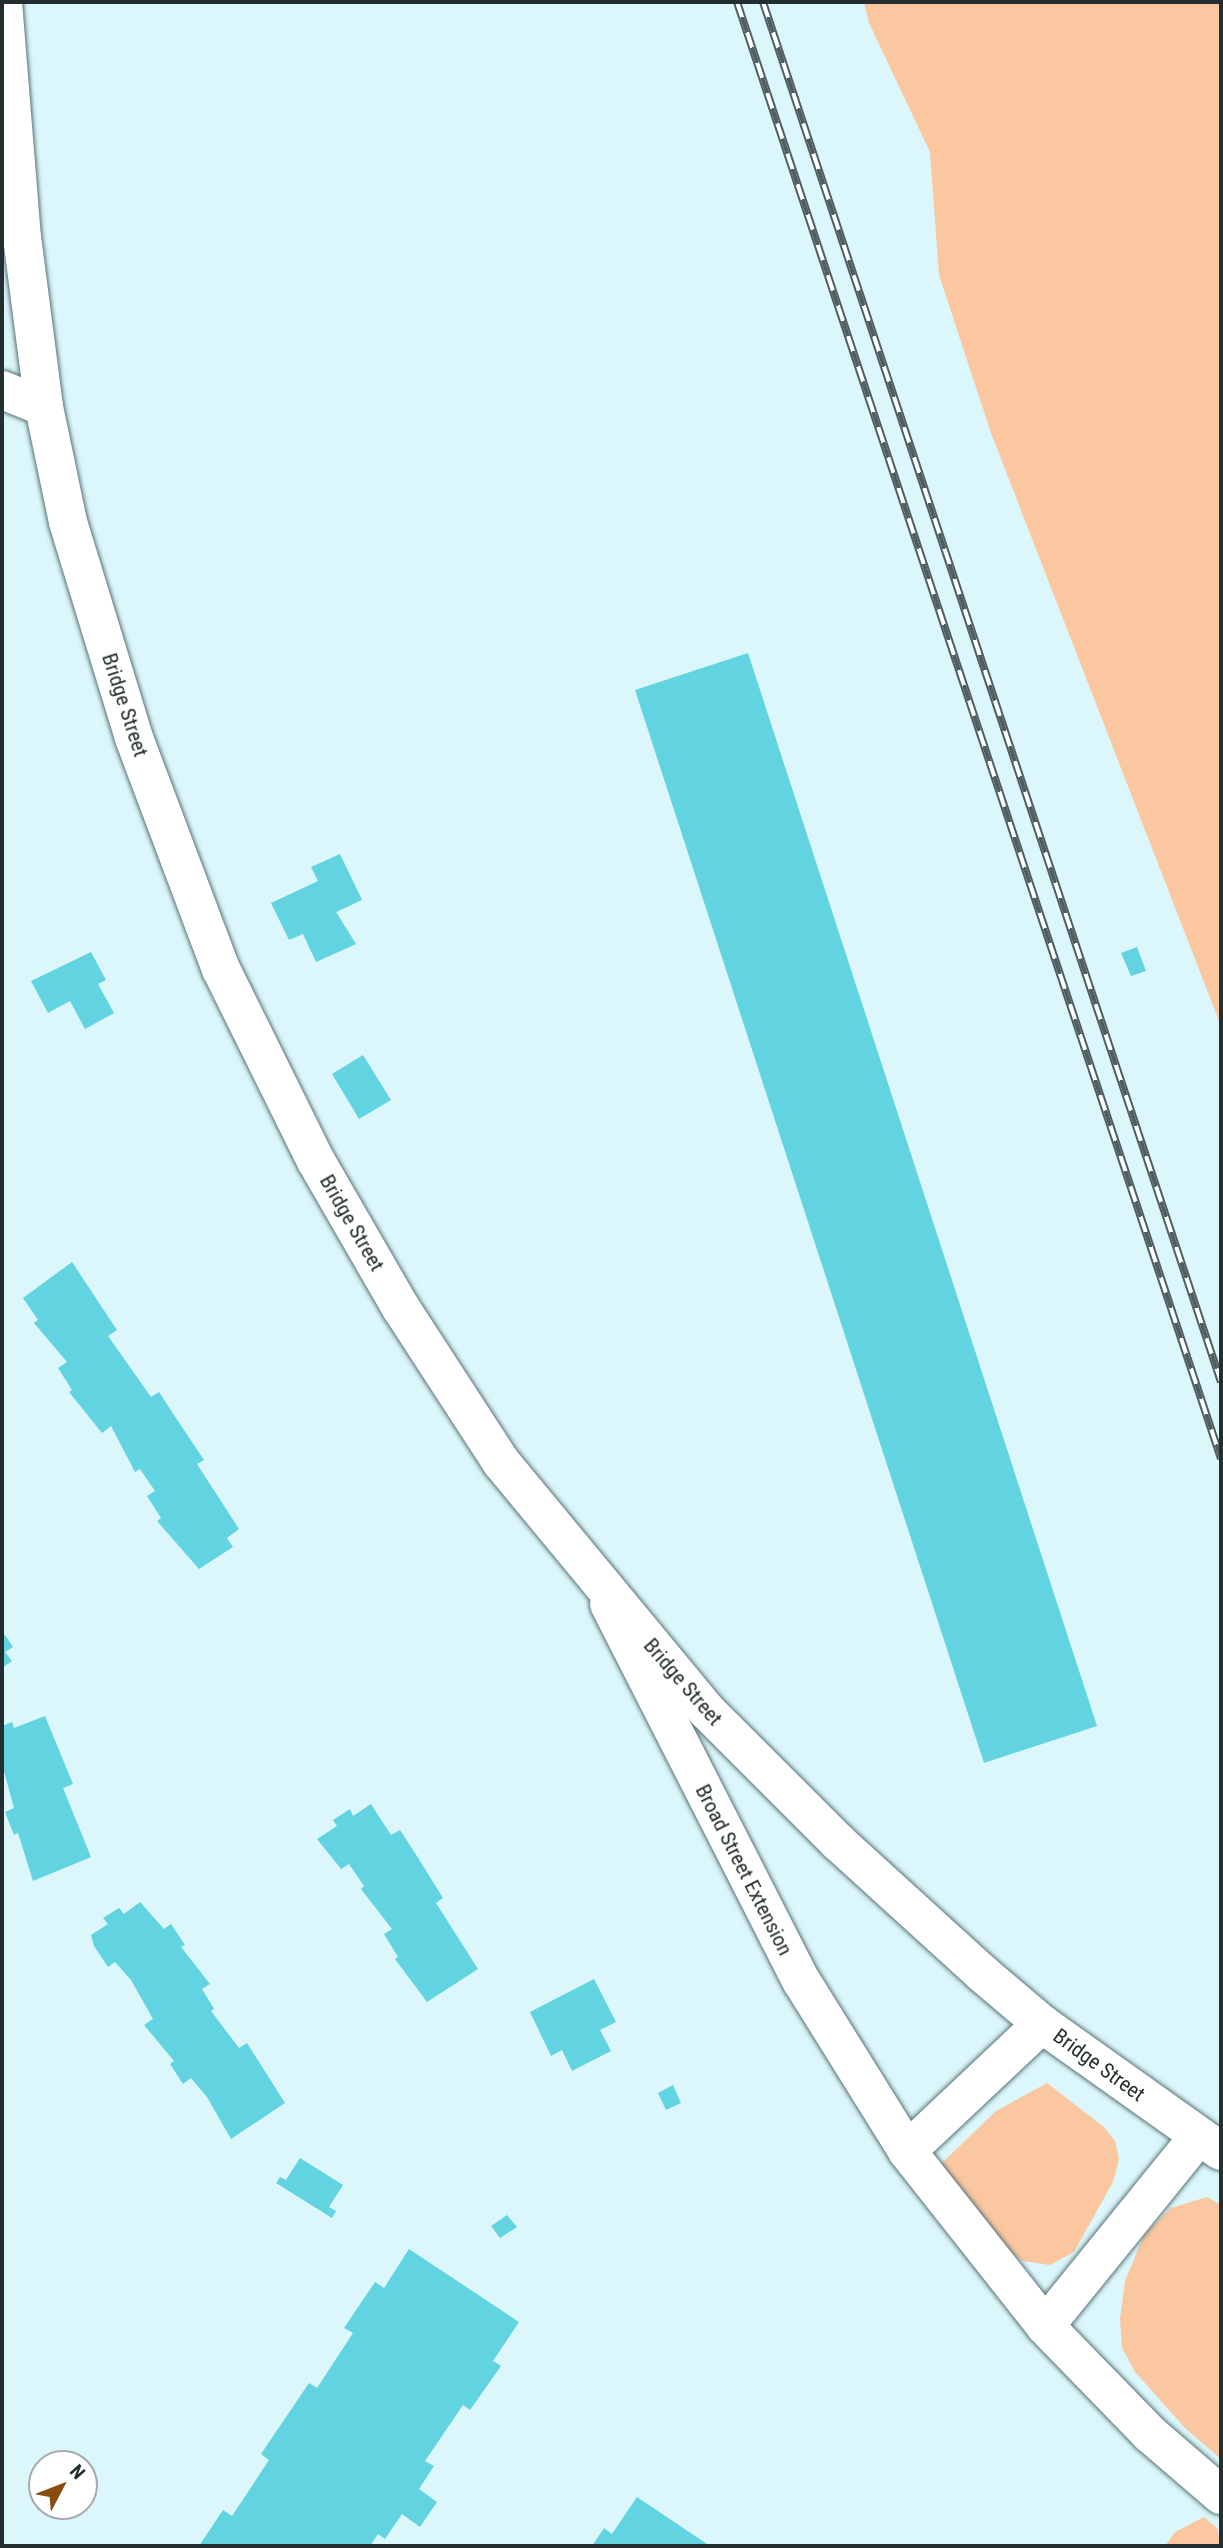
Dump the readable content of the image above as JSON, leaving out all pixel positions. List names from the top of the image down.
{
  "streets": {
    "main road": ["Bridge Street", "Broad Street Extension"]
  },
  "crossings": [
    ["Bridge Street", "Broad Street Extension"]
  ],
  "north": "top right"
}
